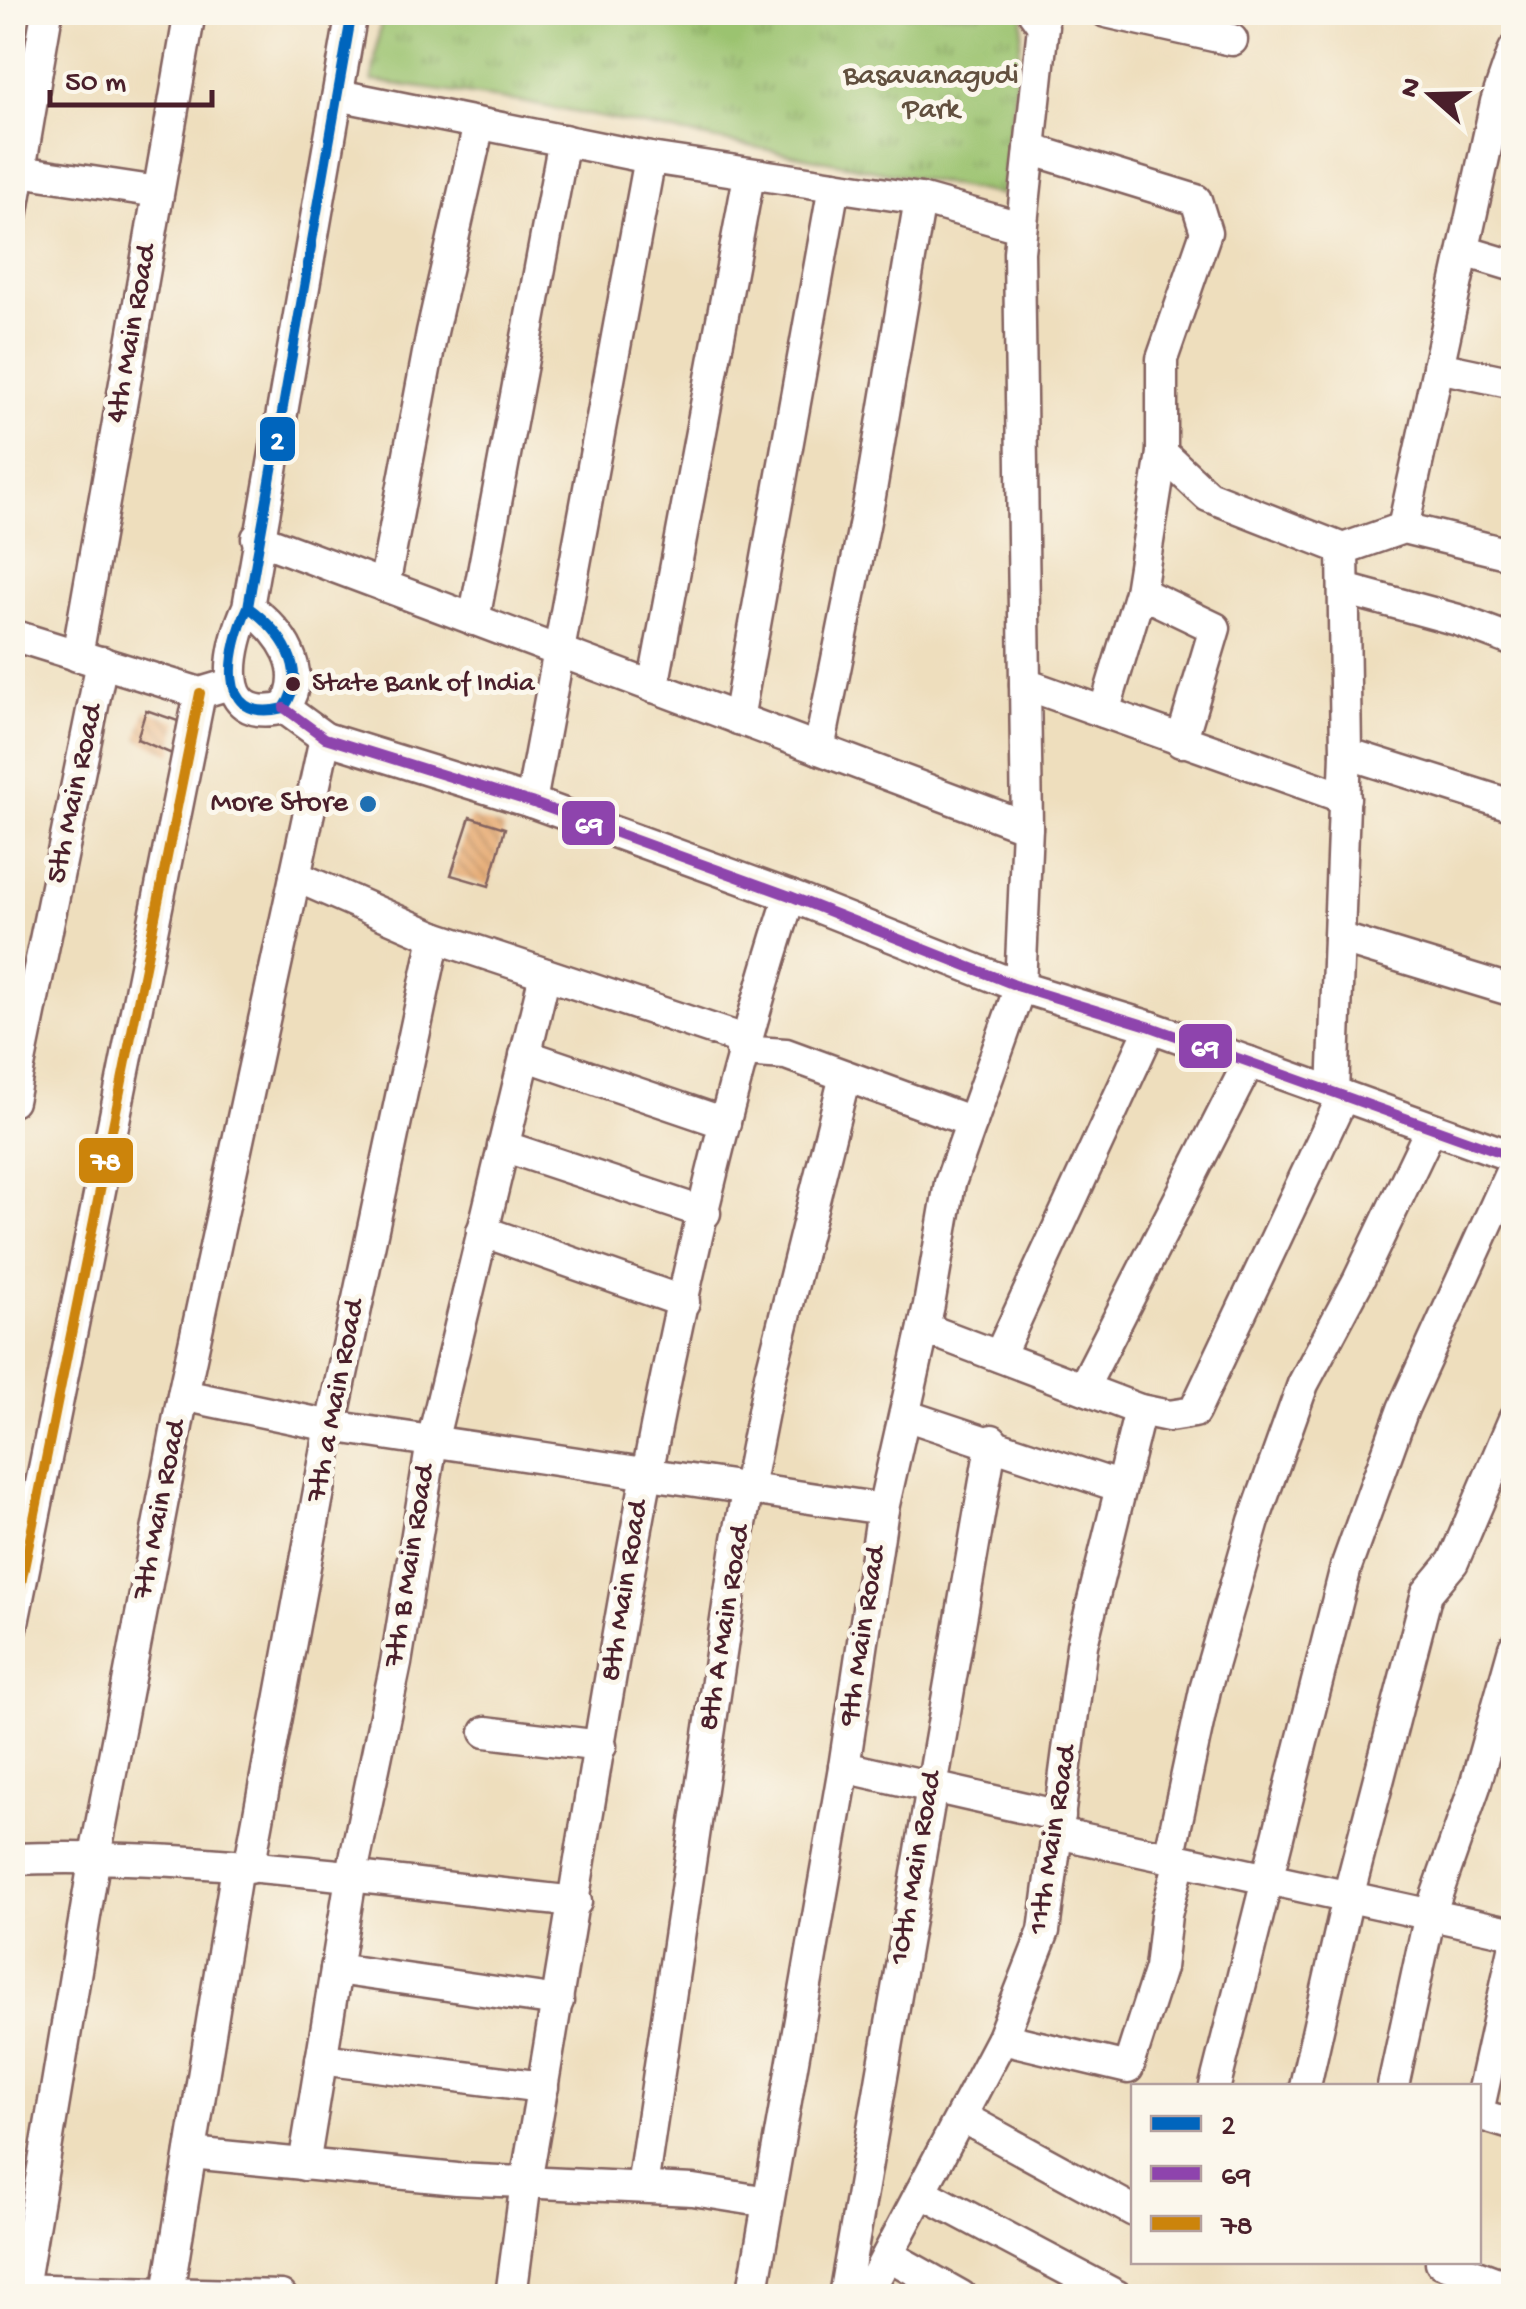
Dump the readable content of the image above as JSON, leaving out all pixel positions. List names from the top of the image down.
{
  "streets": {
    "street": [
      "4th Main Road",
      "5th Main Road",
      "7th a Main Road",
      "7th Main Road",
      "7th B Main Road",
      "8th Main Road",
      "8th A Main Road",
      "9th Main Road",
      "11th Main Road",
      "10th Main Road"
    ]
  },
  "crossings": [
    ["4th Main Road", "5th Main Road"]
  ],
  "parks": ["Basavanagudi Park"],
  "places": ["State Bank of India", "More Store"],
  "lines": ["transit line 2", "transit line 78", "transit line 69"],
  "legend": ["2", "69", "78"],
  "scale_bar": "50 m",
  "north": "left"
}
